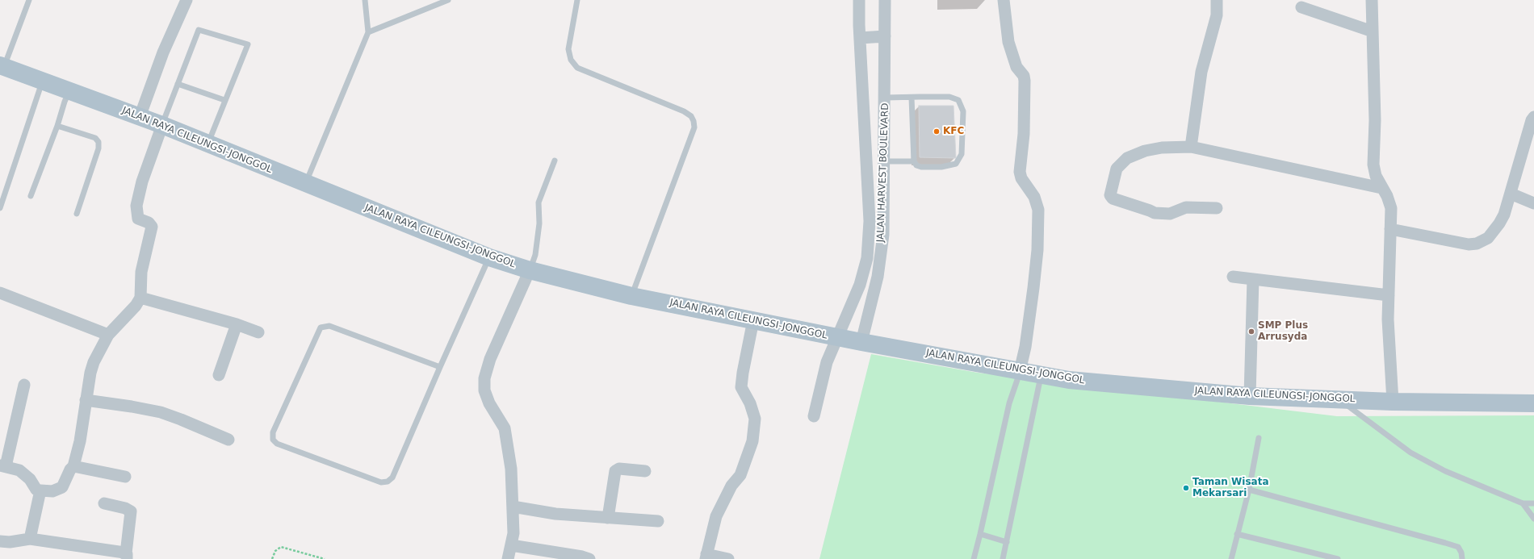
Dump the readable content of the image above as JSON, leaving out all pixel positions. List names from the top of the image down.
{
  "streets": {
    "main road": ["JALAN RAYA CILEUNGSI-JONGGOL"],
    "street": ["JALAN HARVEST BOULEVARD"]
  },
  "crossings": [
    ["JALAN RAYA CILEUNGSI-JONGGOL", "JALAN HARVEST BOULEVARD"]
  ],
  "places": ["KFC", "SMP Plus Arrusyda", "Taman Wisata Mekarsari"]
}
